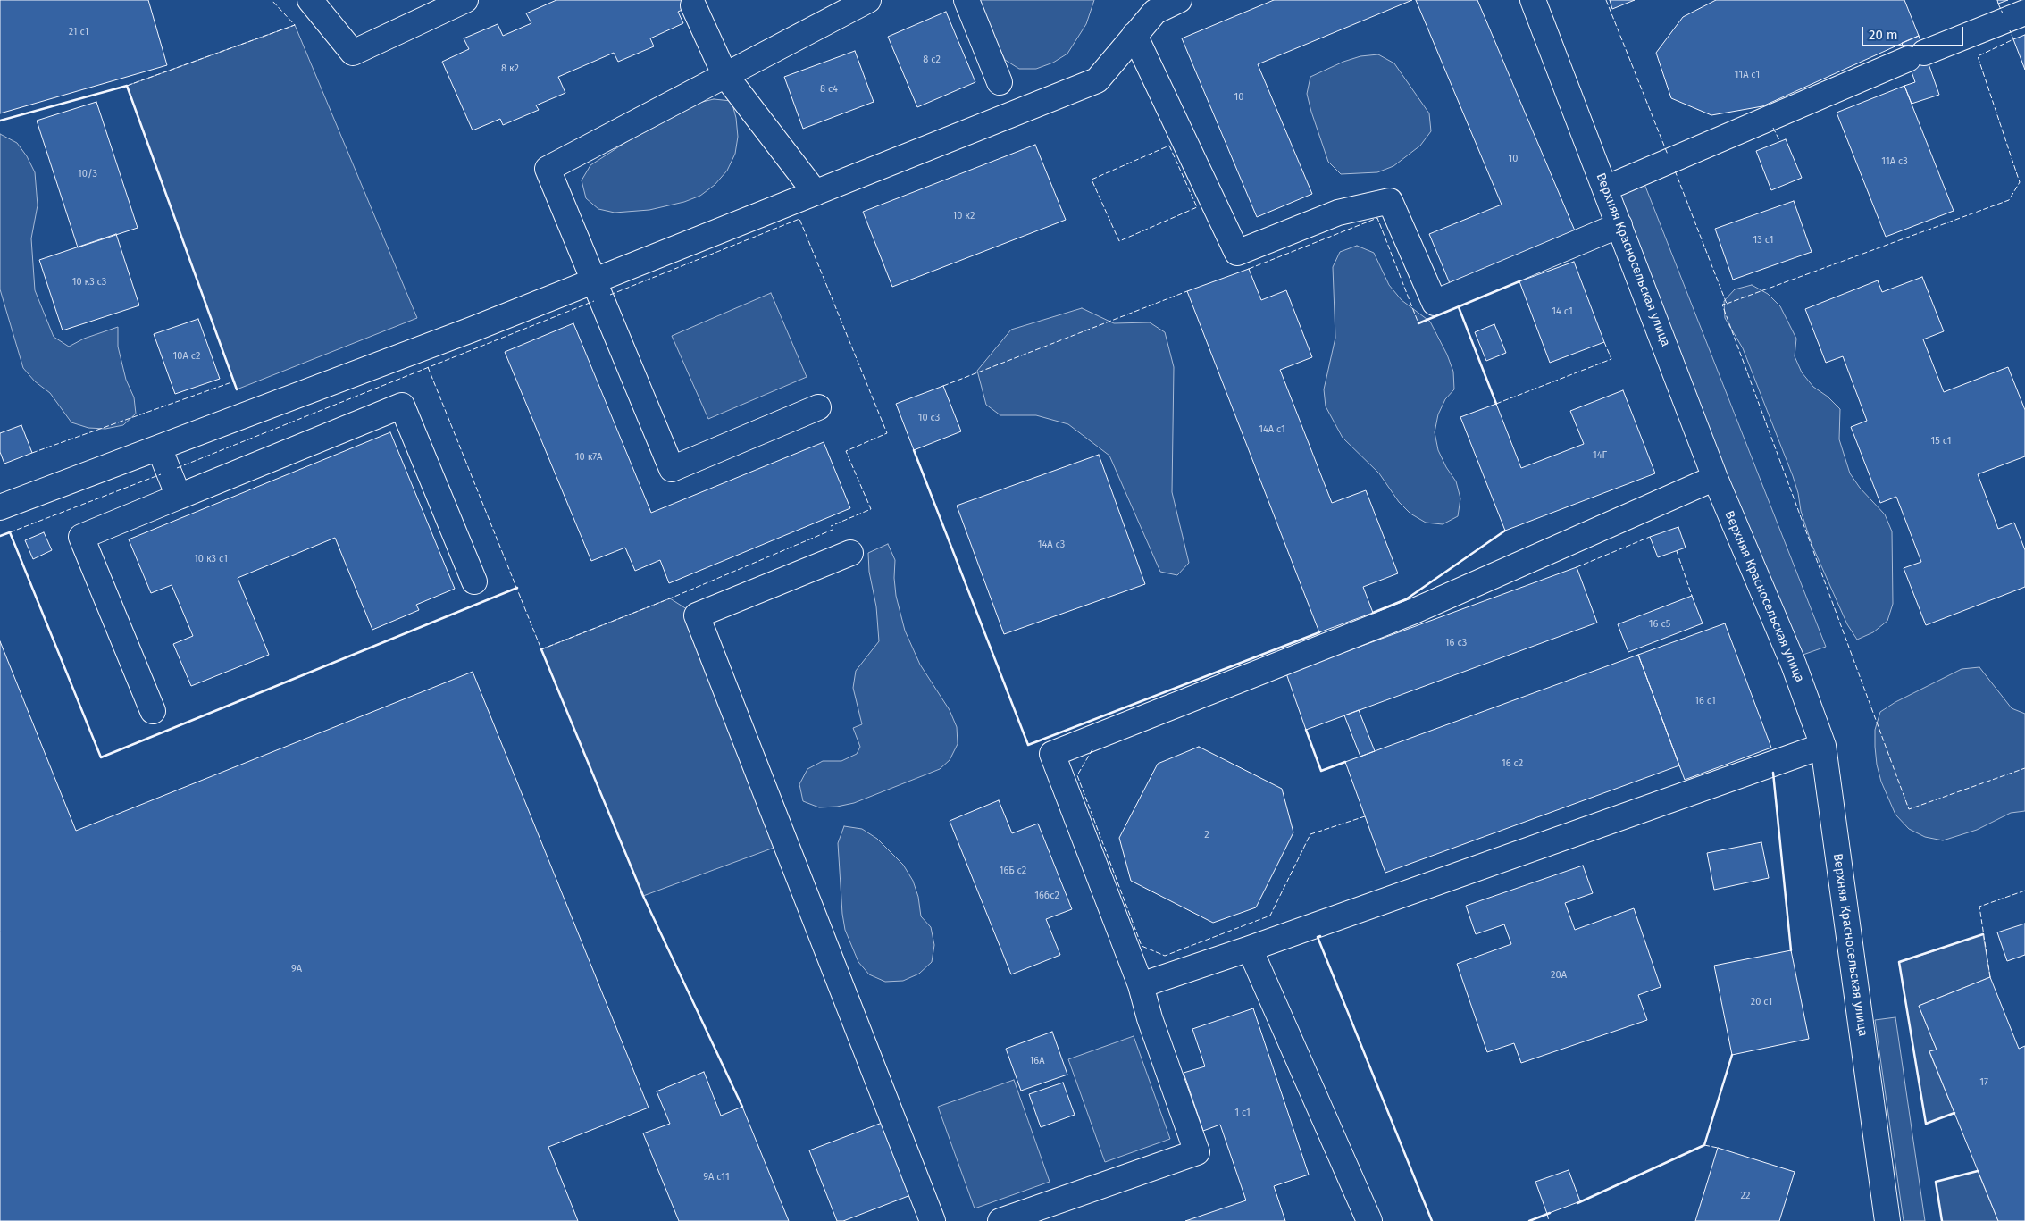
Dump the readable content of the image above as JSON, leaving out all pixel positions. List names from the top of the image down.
{
  "streets": {
    "street": ["Верхняя Красносельская улица"]
  },
  "house_numbers": [
    "21 с1",
    "8 с2",
    "8 к2",
    "11А с1",
    "8 с4",
    "10",
    "10",
    "11А с3",
    "10/3",
    "10 к2",
    "13 с1",
    "10 к3 с3",
    "14 с1",
    "10А с2",
    "10 с3",
    "14А с1",
    "15 с1",
    "14Г",
    "10 к7А",
    "14А с3",
    "10 к3 с1",
    "16 с5",
    "16 с3",
    "16 с1",
    "16 с2",
    "2",
    "16Б с2",
    "16бс2",
    "9А",
    "20А",
    "20 с1",
    "16А",
    "17",
    "1 с1",
    "9A c11",
    "22"
  ],
  "scale_bar": "20 m"
}
